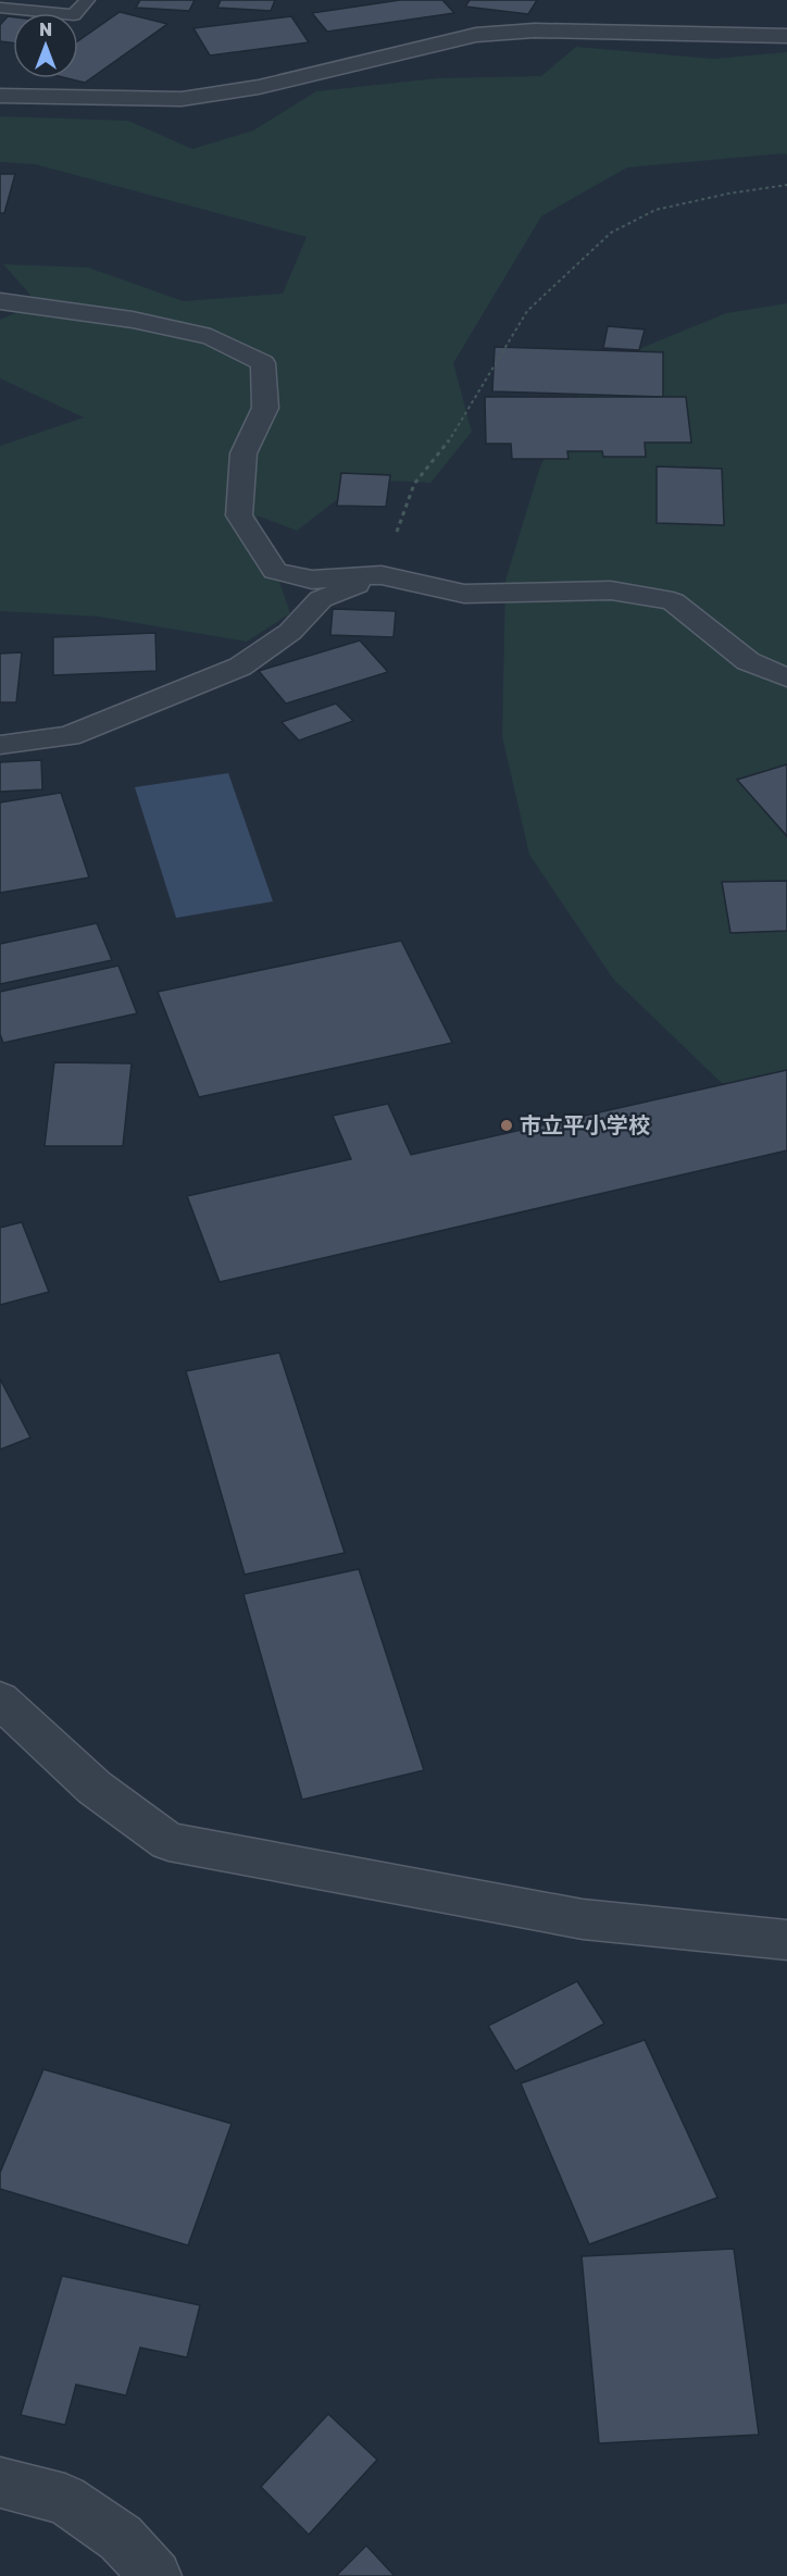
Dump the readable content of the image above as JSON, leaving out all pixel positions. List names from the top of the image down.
{
  "places": ["市立平小学校"],
  "north": "top"
}
